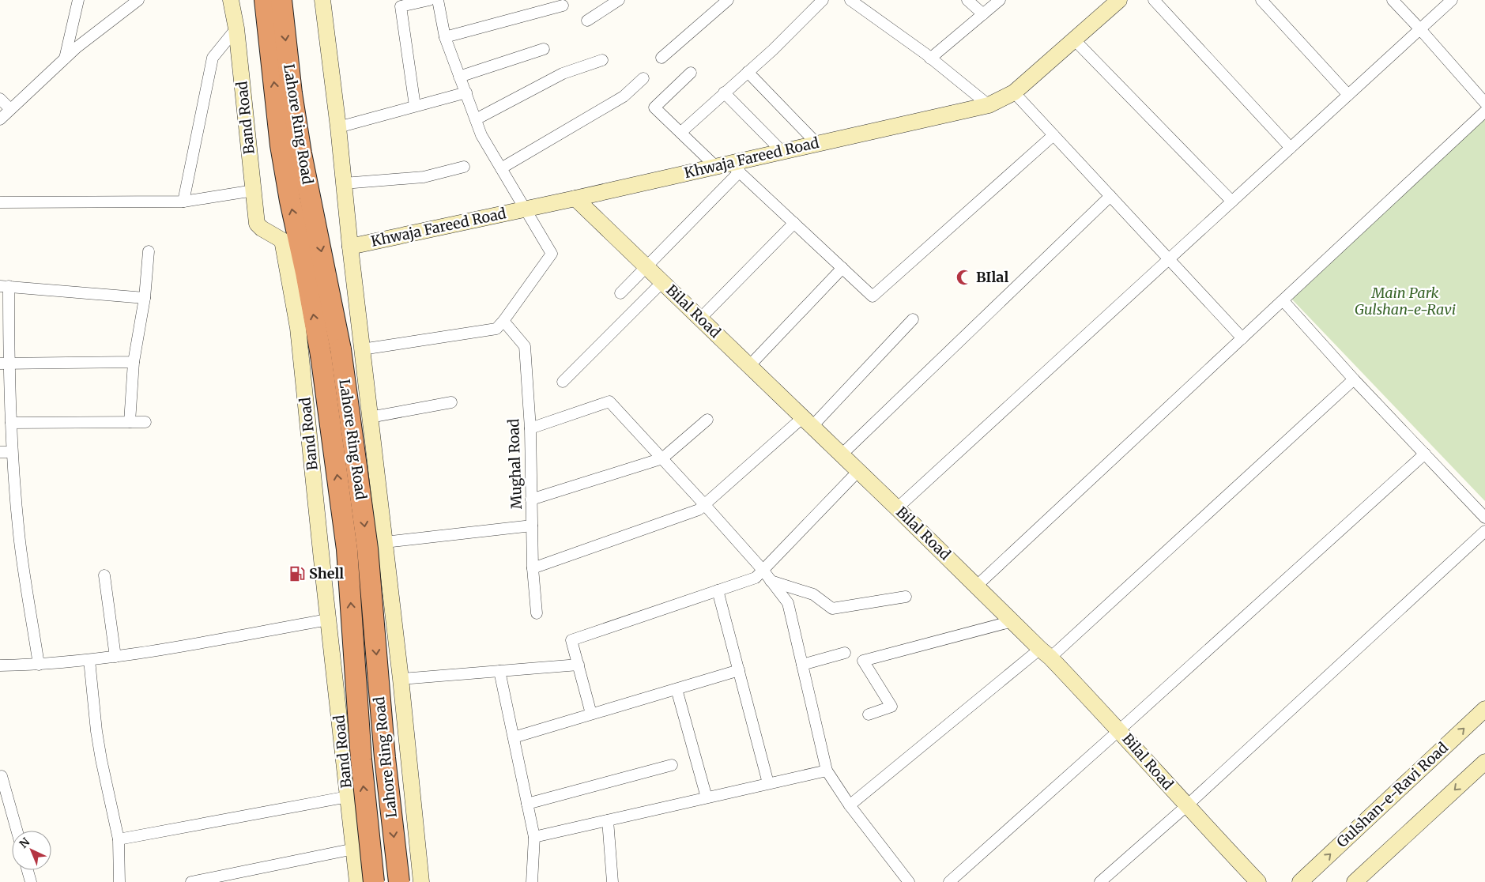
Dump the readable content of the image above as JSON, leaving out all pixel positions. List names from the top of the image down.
{
  "streets": {
    "highway": ["Lahore Ring Road"],
    "main road": [
      "Band Road",
      "Khwaja Fareed Road",
      "Bilal Road",
      "Gulshan-e-Ravi Road"
    ],
    "street": ["Mughal Road"]
  },
  "crossings": [
    ["Khwaja Fareed Road", "Bilal Road"]
  ],
  "parks": ["Main Park Gulshan-e-Ravi"],
  "places": {
    "mosque": ["BIlal"],
    "fuel station": ["Shell"]
  },
  "north": "top left"
}
